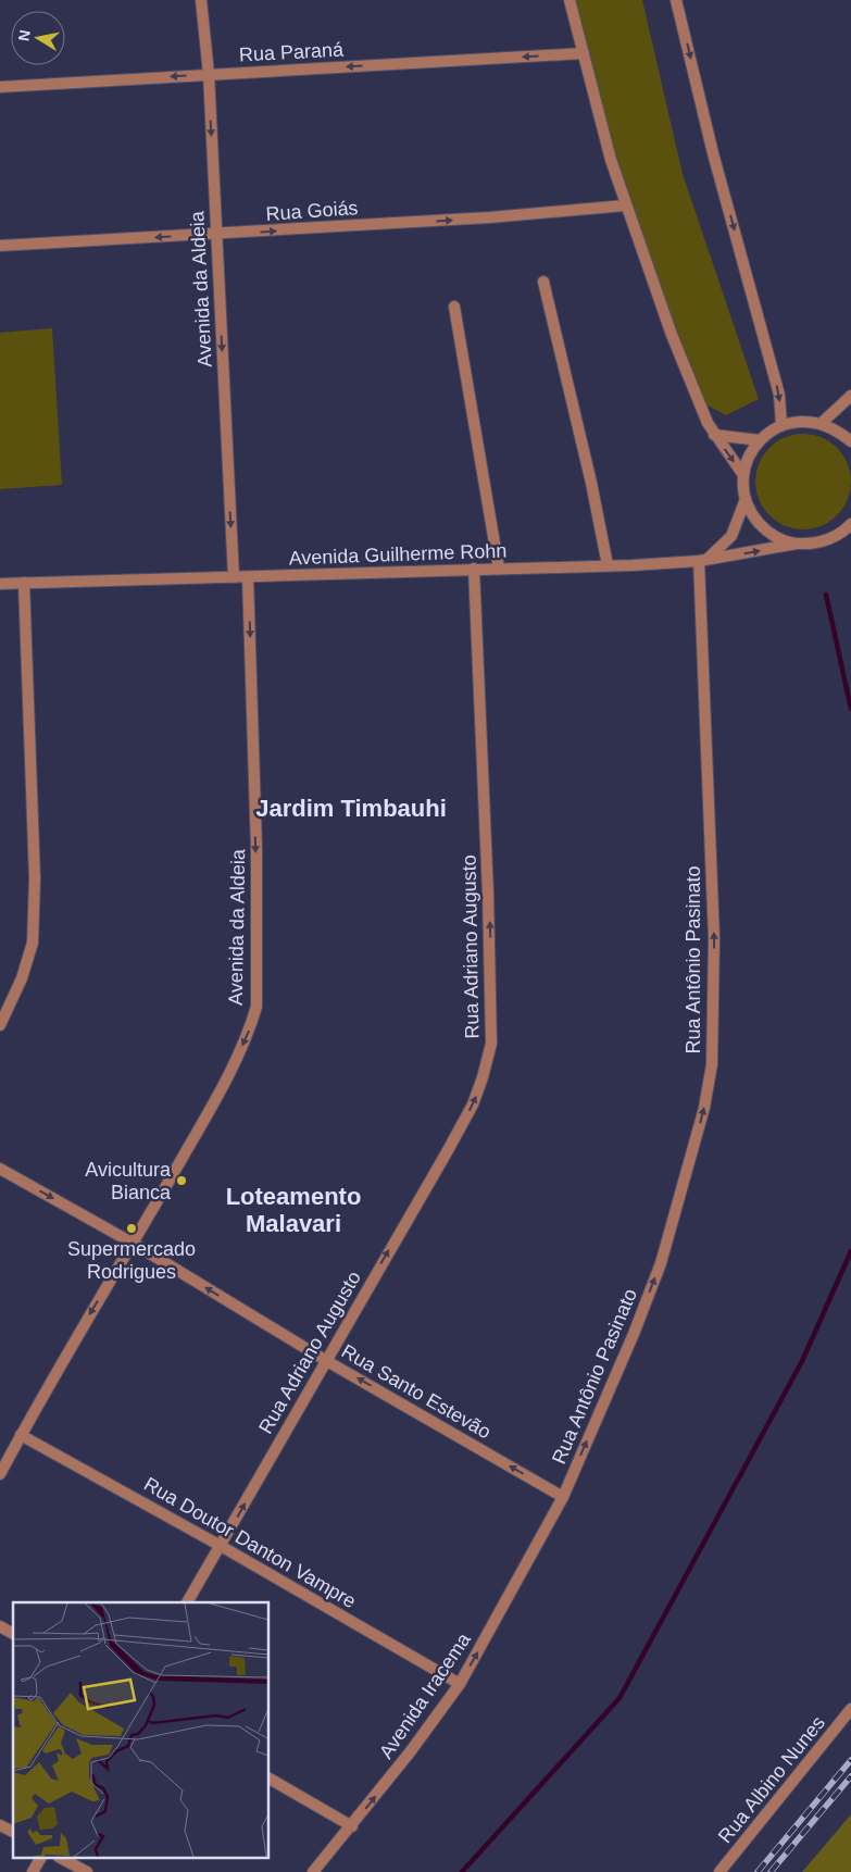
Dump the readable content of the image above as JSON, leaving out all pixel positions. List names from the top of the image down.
{
  "streets": {
    "street": [
      "Rua Paraná",
      "Rua Goiás",
      "Avenida da Aldeia",
      "Avenida Guilherme Rohn",
      "Rua Adriano Augusto",
      "Rua Antônio Pasinato",
      "Rua Santo Estevão",
      "Rua Doutor Danton Vampre",
      "Avenida Iracema",
      "Rua Albino Nunes"
    ]
  },
  "crossings": [
    ["Rua Paraná", "Avenida da Aldeia"],
    ["Rua Goiás", "Avenida da Aldeia"],
    ["Avenida da Aldeia", "Avenida Guilherme Rohn"],
    ["Avenida da Aldeia", "Rua Santo Estevão"],
    ["Avenida da Aldeia", "Rua Doutor Danton Vampre"],
    ["Avenida Guilherme Rohn", "Rua Adriano Augusto"],
    ["Avenida Guilherme Rohn", "Rua Antônio Pasinato"],
    ["Rua Adriano Augusto", "Rua Santo Estevão"],
    ["Rua Adriano Augusto", "Rua Doutor Danton Vampre"],
    ["Rua Antônio Pasinato", "Rua Santo Estevão"],
    ["Rua Antônio Pasinato", "Avenida Iracema"],
    ["Rua Santo Estevão", "Avenida Iracema"],
    ["Rua Doutor Danton Vampre", "Avenida Iracema"]
  ],
  "one_way": [
    "Rua Paraná",
    "Avenida da Aldeia",
    "Rua Adriano Augusto",
    "Rua Antônio Pasinato",
    "Avenida Iracema"
  ],
  "districts": ["Jardim Timbauhi", "Loteamento Malavari"],
  "places": ["Avicultura Bianca", "Supermercado Rodrigues"],
  "north": "left"
}
